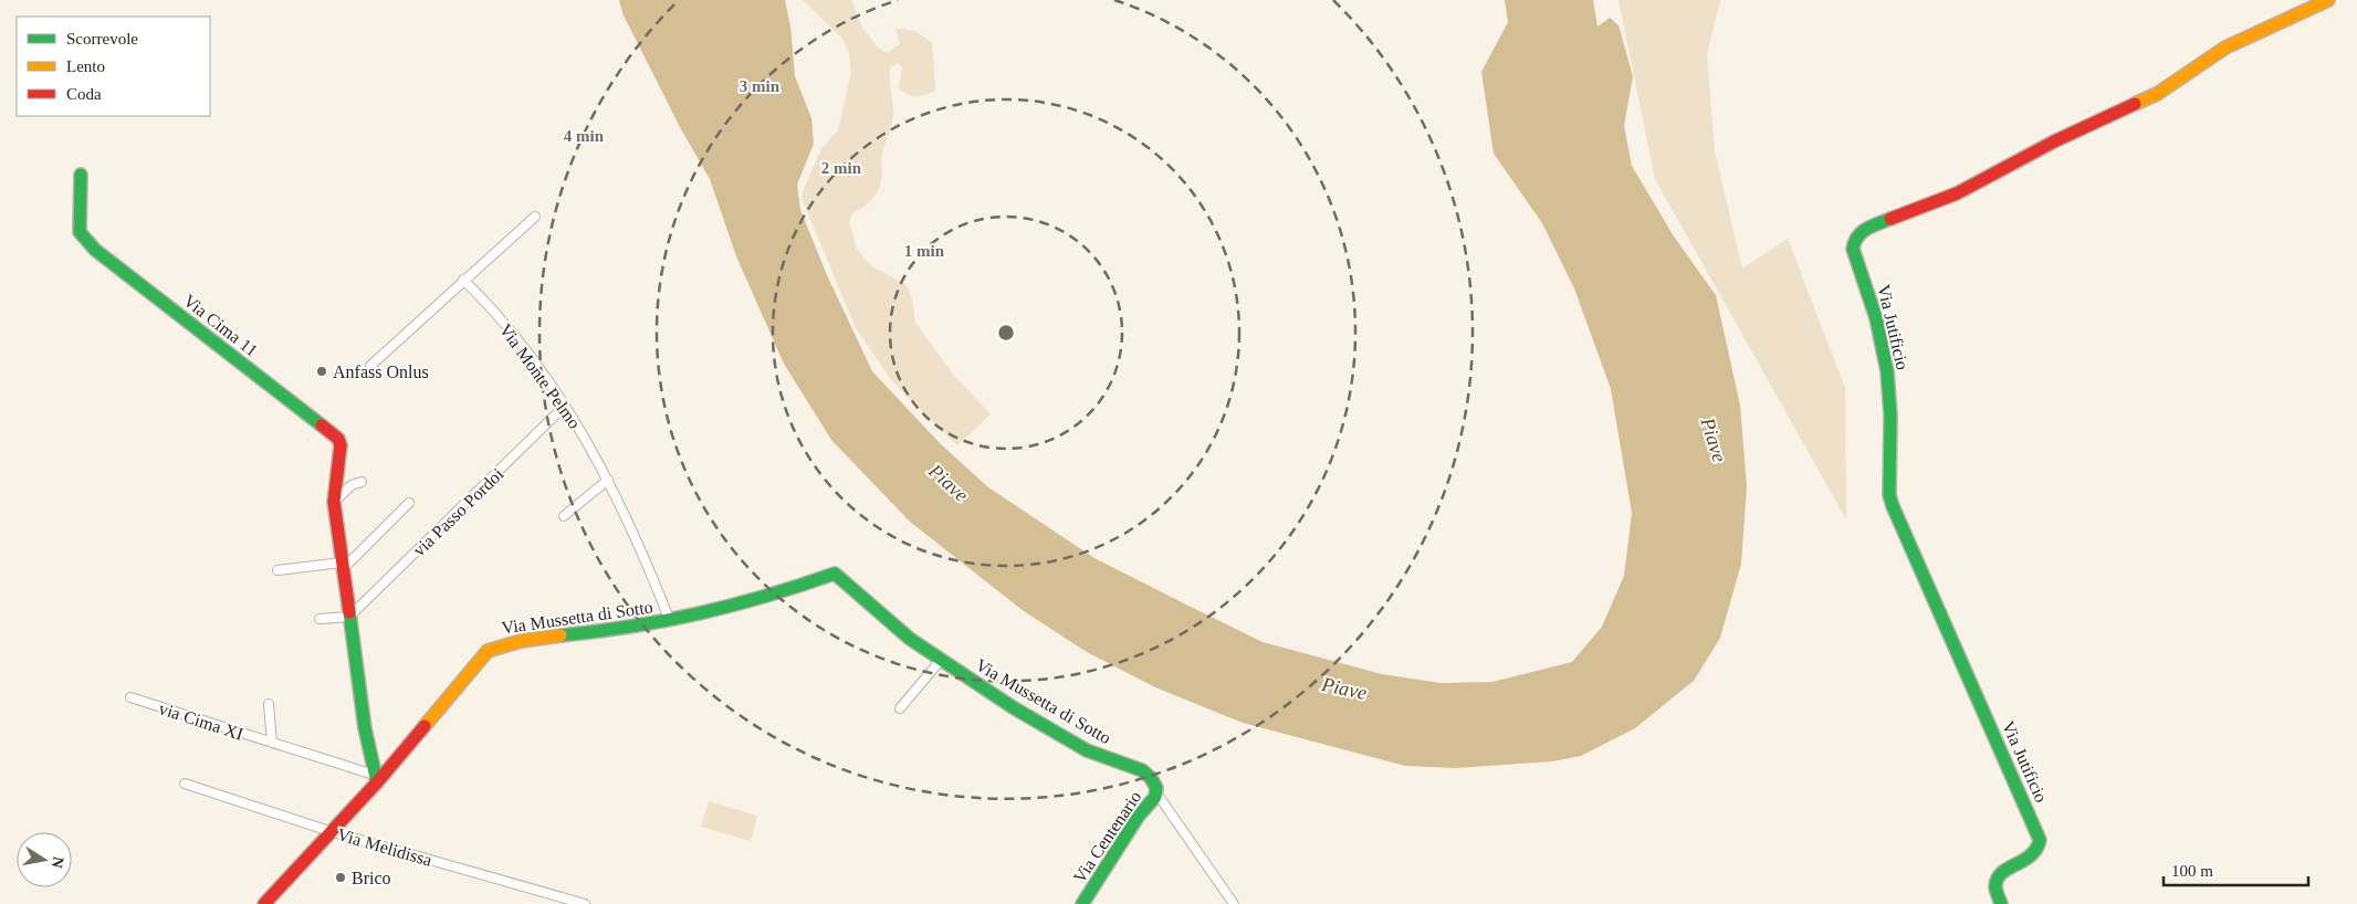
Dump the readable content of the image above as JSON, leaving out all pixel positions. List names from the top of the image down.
{
  "streets": {
    "street": [
      "Via Cima 11",
      "Via Jutificio",
      "Via Monte Pelmo",
      "via Passo Pordoi",
      "Via Mussetta di Sotto",
      "via Cima XI",
      "Via Centenario",
      "Via Melidissa"
    ]
  },
  "crossings": [
    ["Via Cima 11", "via Passo Pordoi"],
    ["Via Cima 11", "Via Mussetta di Sotto"],
    ["Via Cima 11", "via Cima XI"],
    ["Via Monte Pelmo", "via Passo Pordoi"],
    ["Via Monte Pelmo", "Via Mussetta di Sotto"],
    ["Via Mussetta di Sotto", "via Cima XI"],
    ["Via Mussetta di Sotto", "Via Centenario"],
    ["Via Mussetta di Sotto", "Via Melidissa"]
  ],
  "water": ["Piave"],
  "places": ["Anfass Onlus", "Brico"],
  "legend": ["Scorrevole", "Lento", "Coda"],
  "scale_bar": "100 m",
  "north": "right",
  "rings": [
    "3 min",
    "4 min",
    "2 min",
    "1 min"
  ]
}
